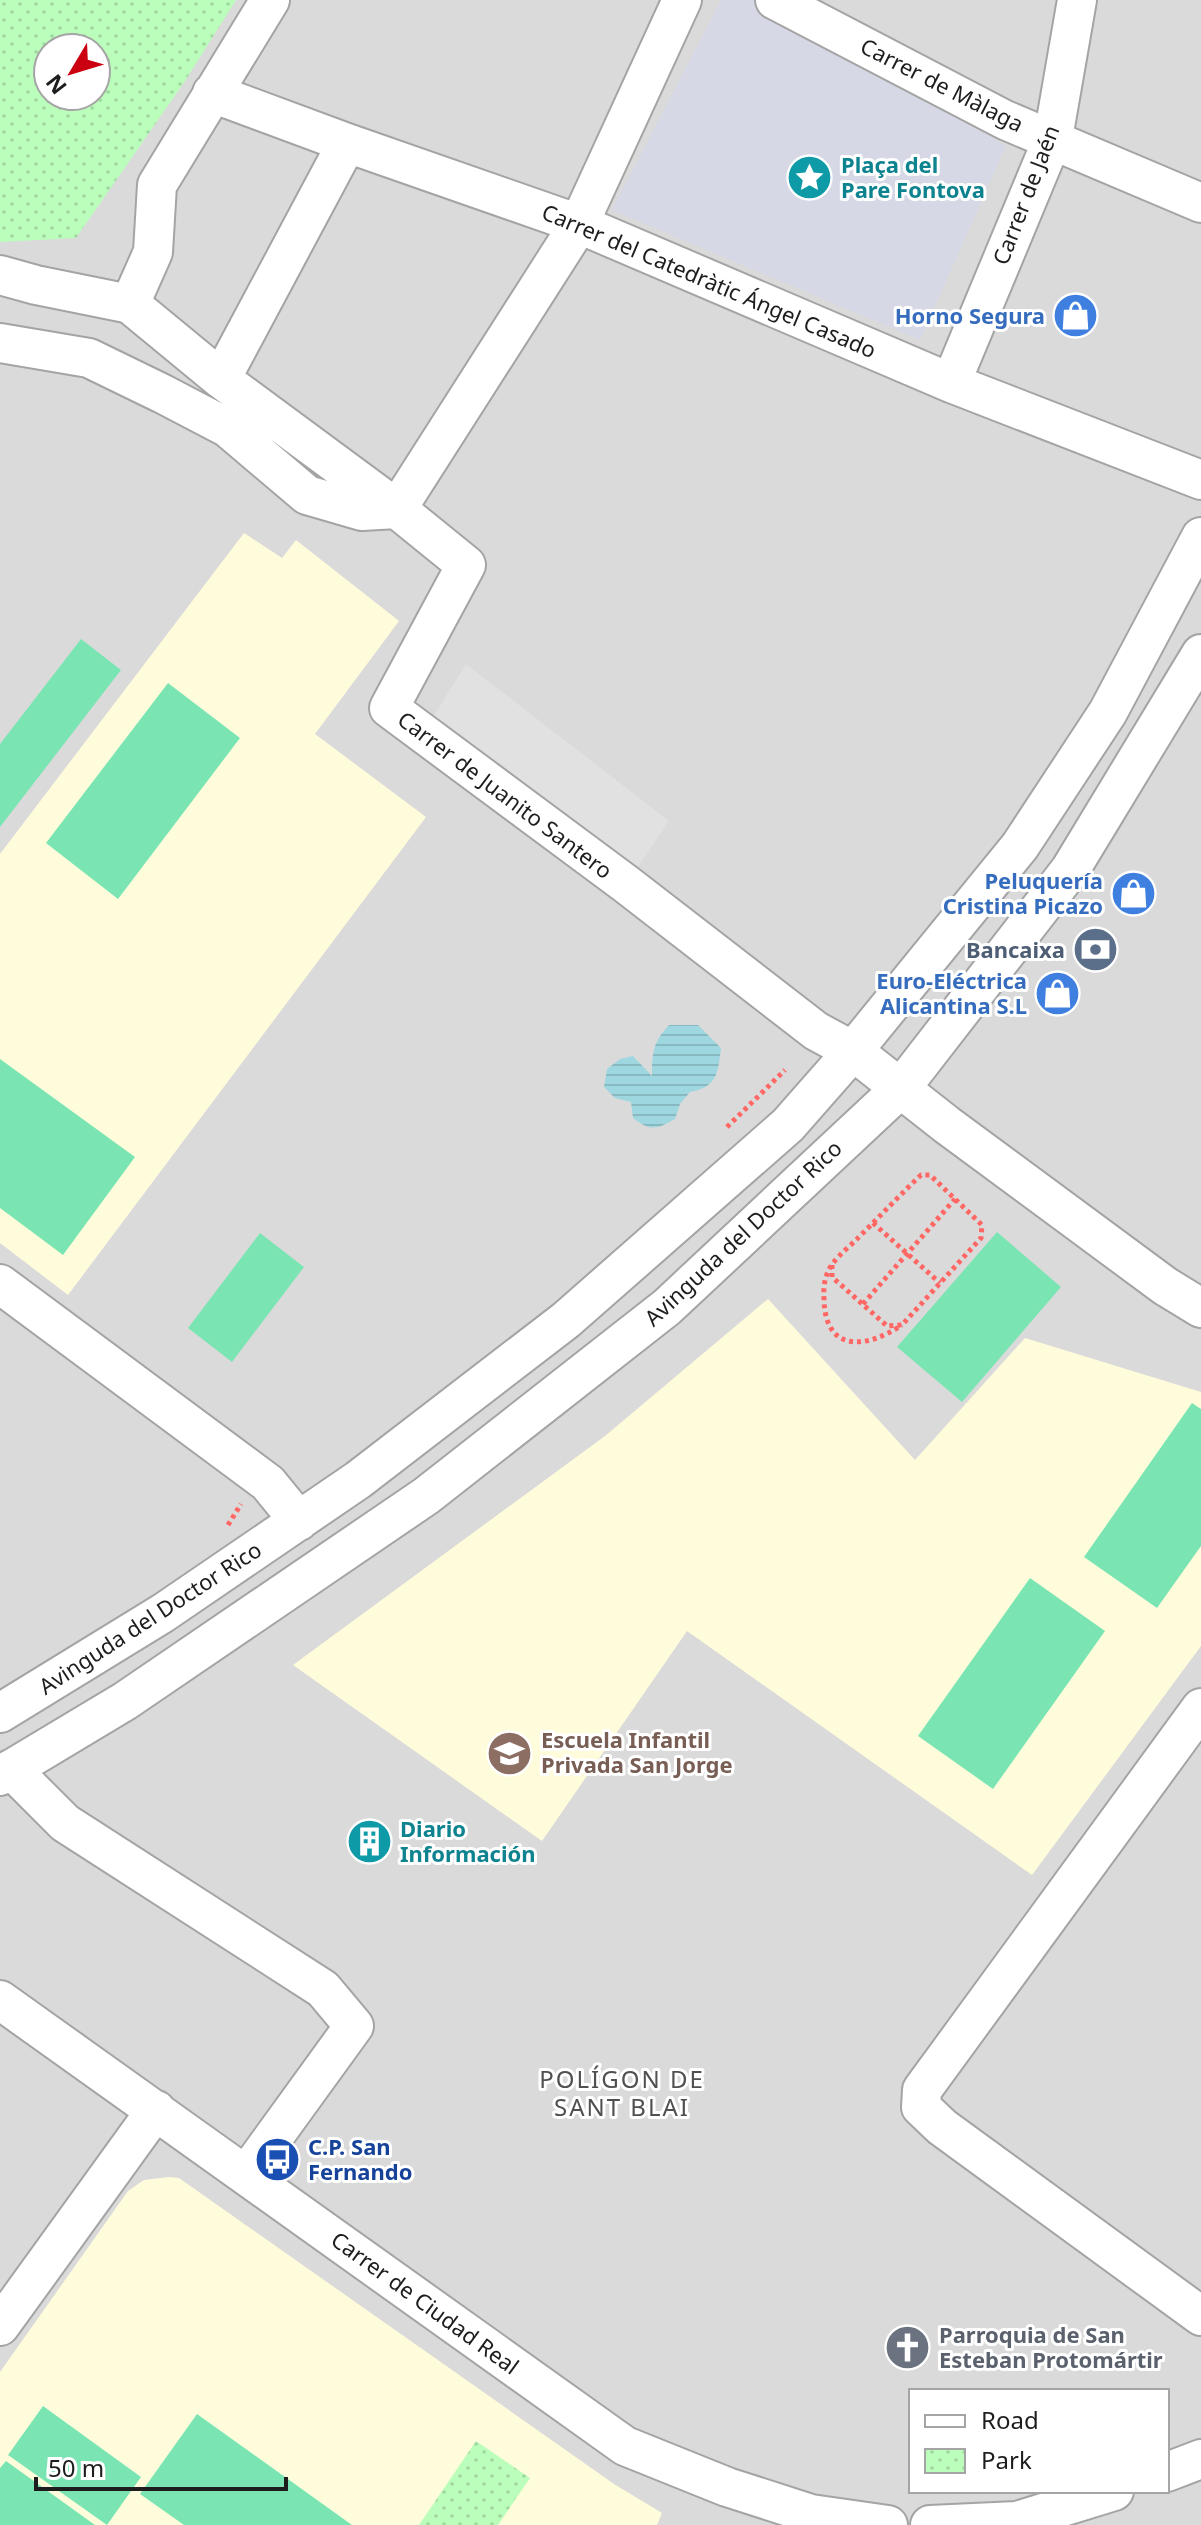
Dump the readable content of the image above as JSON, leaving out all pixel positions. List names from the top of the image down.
{
  "streets": {
    "street": [
      "Carrer de Màlaga",
      "Carrer de Jaén",
      "Carrer del Catedràtic Ángel Casado",
      "Carrer de Juanito Santero",
      "Avinguda del Doctor Rico",
      "Carrer de Ciudad Real"
    ]
  },
  "crossings": [
    ["Carrer de Màlaga", "Carrer de Jaén"],
    ["Carrer de Jaén", "Carrer del Catedràtic Ángel Casado"],
    ["Carrer de Juanito Santero", "Avinguda del Doctor Rico"]
  ],
  "districts": ["POLÍGON DE SANT BLAI"],
  "places": {
    "place": ["Plaça del Pare Fontova"],
    "shop": ["Horno Segura", "Peluquería Cristina Picazo", "Euro-Eléctrica Alicantina S.L"],
    "bank": ["Bancaixa"],
    "school or university": ["Escuela Infantil Privada San Jorge"],
    "building": ["Diario Información"],
    "bus stop": ["C.P. San Fernando"],
    "church": ["Parroquia de San Esteban Protomártir"]
  },
  "legend": ["Road", "Park"],
  "scale_bar": "50 m",
  "north": "bottom left"
}
